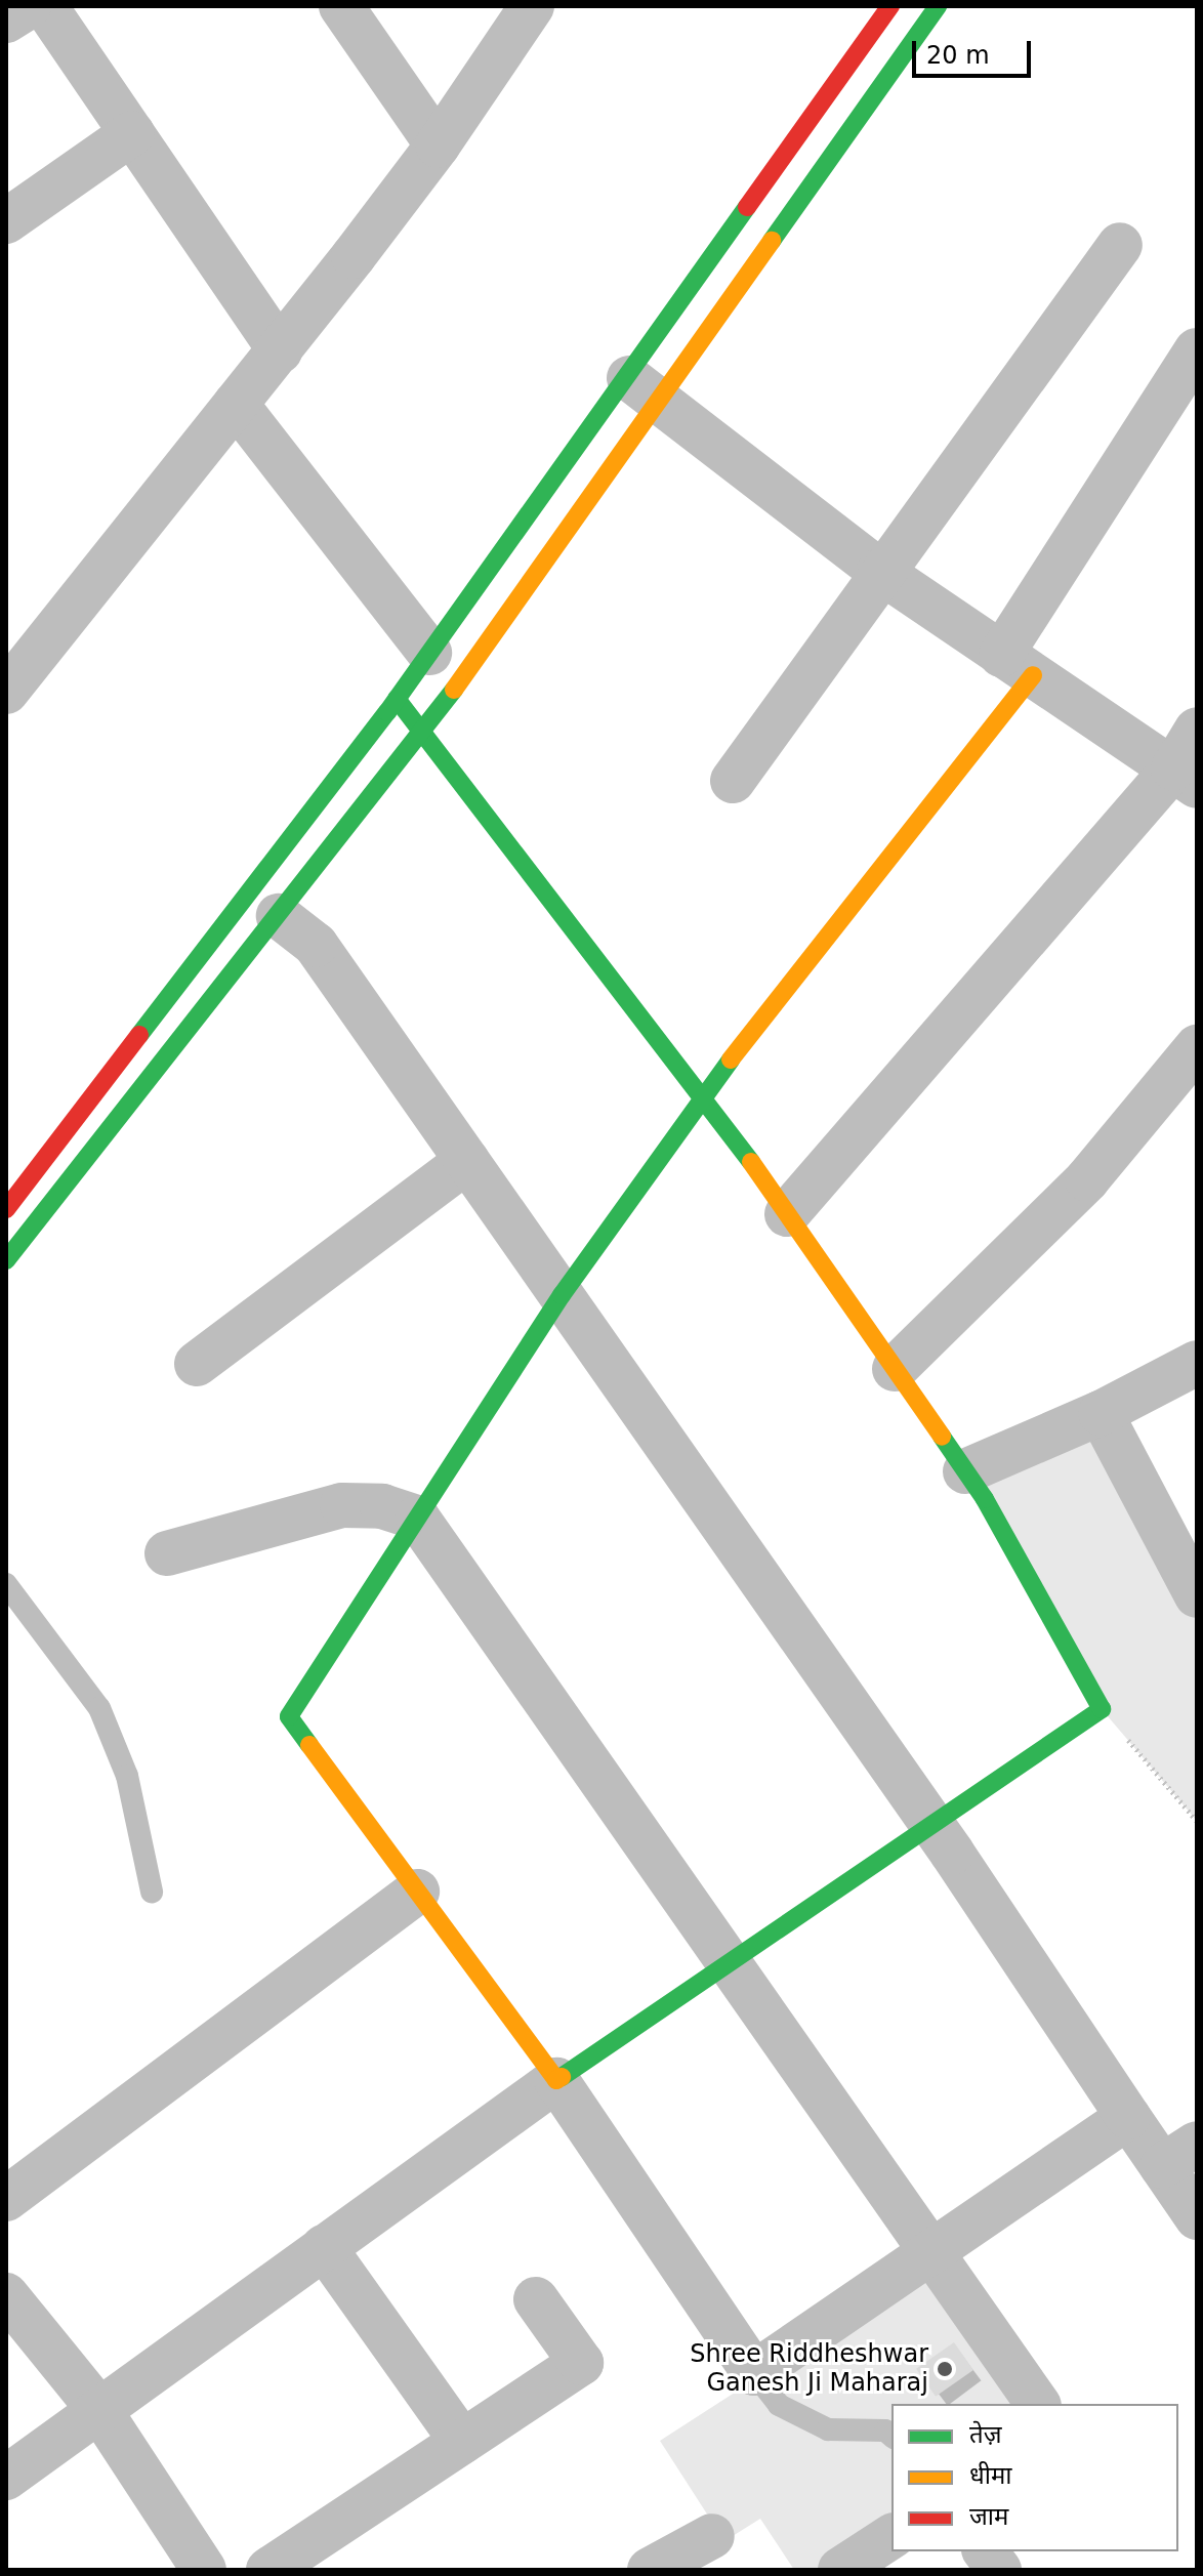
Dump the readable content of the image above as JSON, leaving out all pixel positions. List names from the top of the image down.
{
  "places": ["Shree Riddheshwar Ganesh Ji Maharaj"],
  "legend": ["तेज़", "धीमा", "जाम"],
  "scale_bar": "20 m"
}
